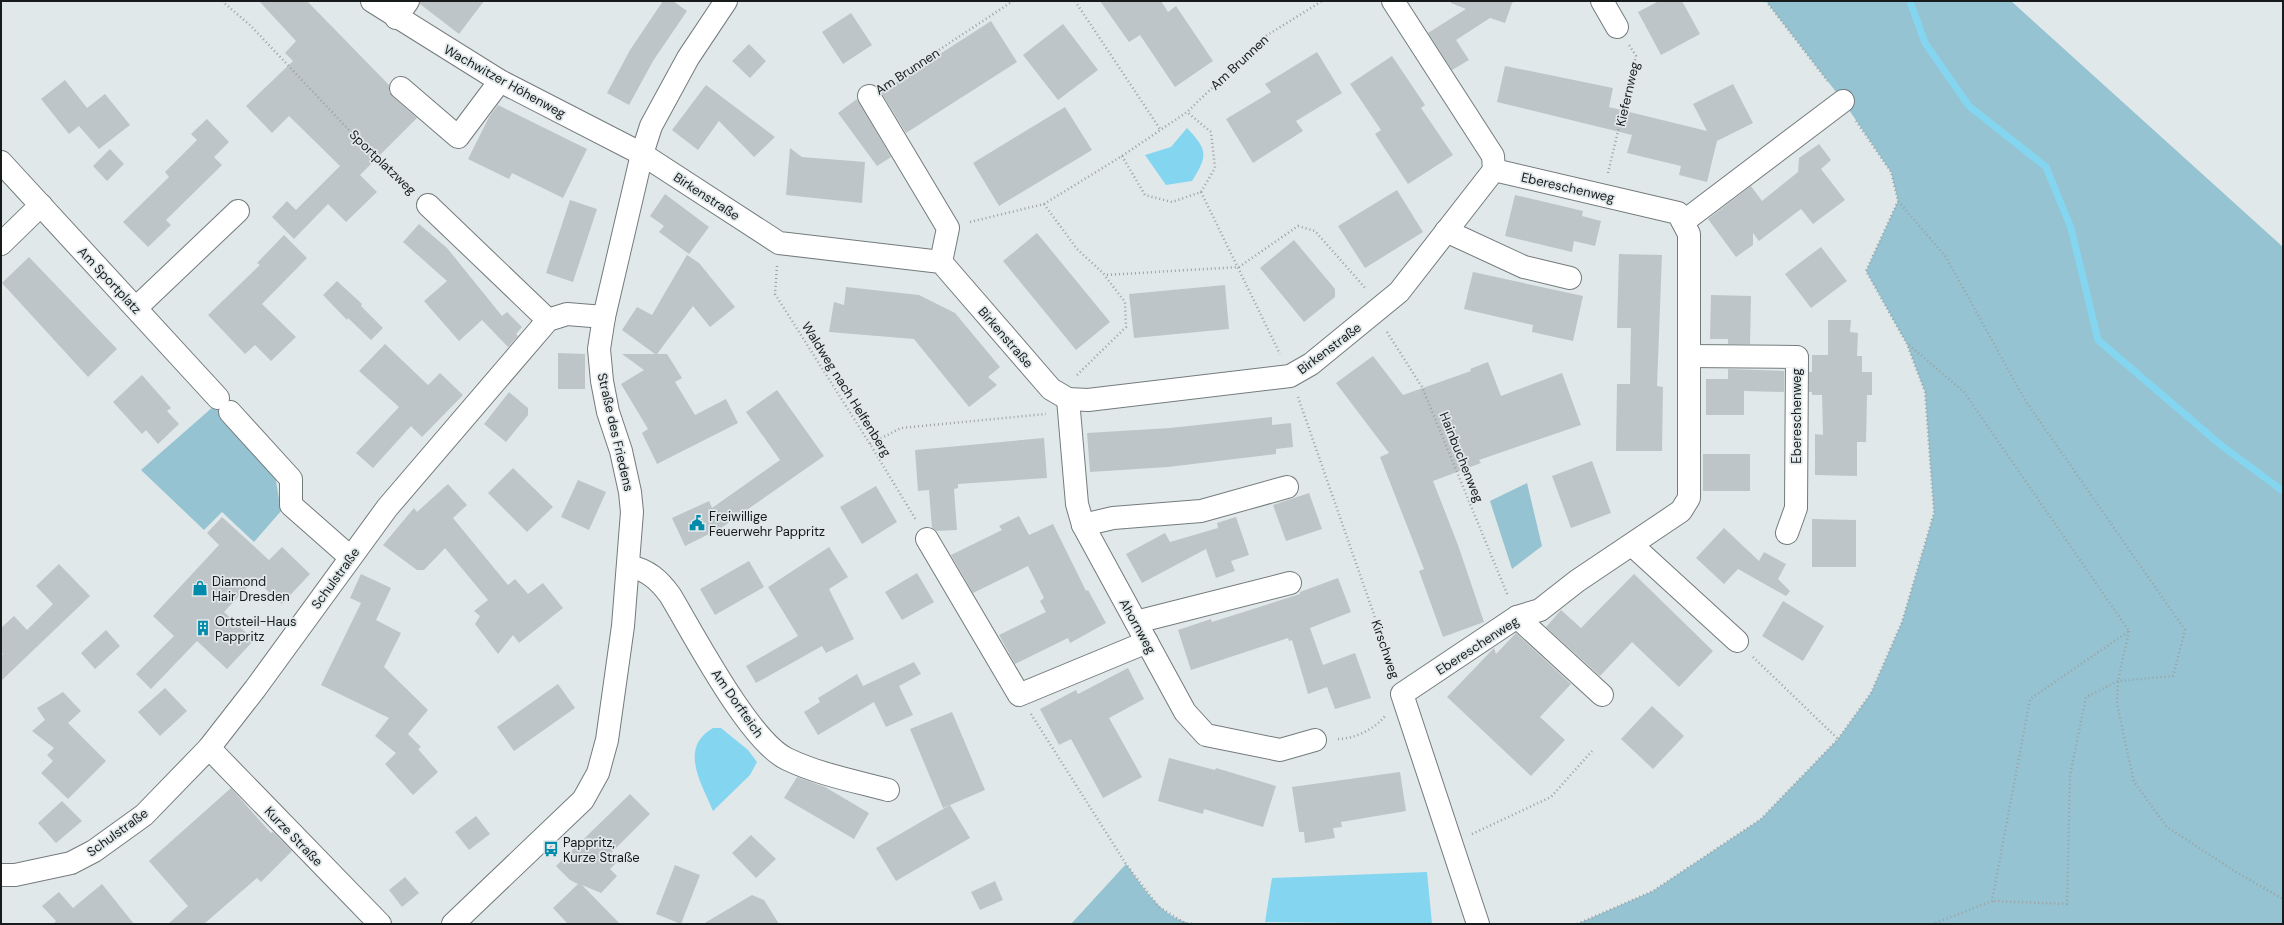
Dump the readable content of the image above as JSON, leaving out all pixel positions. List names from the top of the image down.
{
  "streets": {
    "street": [
      "Am Brunnen",
      "Wachwitzer Höhenweg",
      "Sportplatzweg",
      "Ebereschenweg",
      "Birkenstraße",
      "Am Sportplatz",
      "Straße des Friedens",
      "Schulstraße",
      "Ahornweg",
      "Kirschweg",
      "Am Dorfteich",
      "Kurze Straße"
    ],
    "path": ["Kiefernweg", "Waldweg nach Helfenberg", "Hainbuchenweg"]
  },
  "crossings": [
    ["Am Brunnen", "Kirschweg"],
    ["Wachwitzer Höhenweg", "Birkenstraße"],
    ["Wachwitzer Höhenweg", "Straße des Friedens"],
    ["Kiefernweg", "Ebereschenweg"],
    ["Sportplatzweg", "Schulstraße"],
    ["Ebereschenweg", "Birkenstraße"],
    ["Ebereschenweg", "Hainbuchenweg"],
    ["Ebereschenweg", "Kirschweg"],
    ["Birkenstraße", "Waldweg nach Helfenberg"],
    ["Birkenstraße", "Straße des Friedens"],
    ["Birkenstraße", "Hainbuchenweg"],
    ["Birkenstraße", "Ahornweg"],
    ["Birkenstraße", "Kirschweg"],
    ["Am Sportplatz", "Schulstraße"],
    ["Straße des Friedens", "Am Dorfteich"],
    ["Schulstraße", "Kurze Straße"]
  ],
  "places": {
    "public building": ["Freiwillige Feuerwehr Pappritz"],
    "shop": ["Diamond Hair Dresden"],
    "building": ["Ortsteil-Haus Pappritz"],
    "bus stop": ["Pappritz, Kurze Straße"]
  }
}
